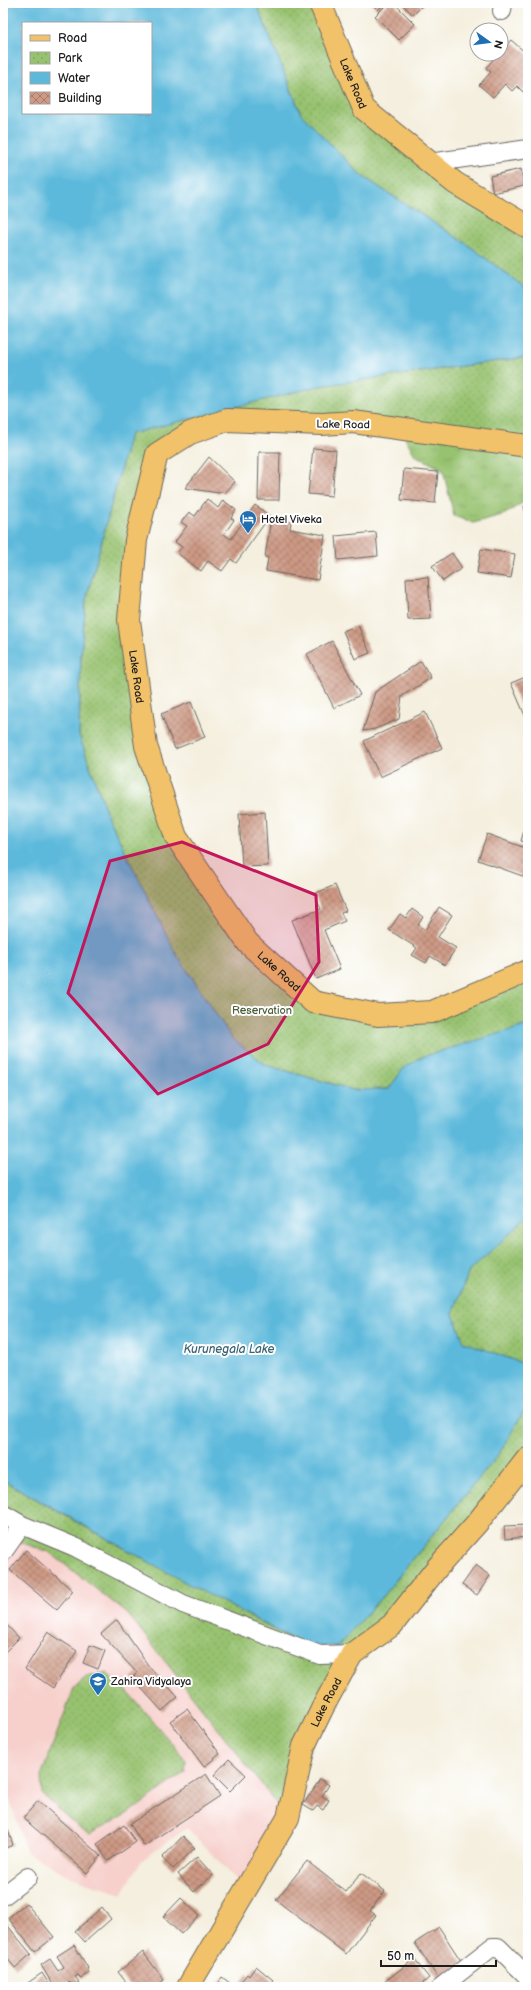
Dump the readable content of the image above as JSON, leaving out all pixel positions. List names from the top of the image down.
{
  "streets": {
    "main road": ["Lake Road"]
  },
  "water": ["Kurunegala Lake"],
  "parks": ["Reservation"],
  "places": {
    "hotel": ["Hotel Viveka"],
    "school or university": ["Zahira Vidyalaya"]
  },
  "legend": [
    "Road",
    "Park",
    "Water",
    "Building"
  ],
  "scale_bar": "50 m",
  "north": "right"
}
